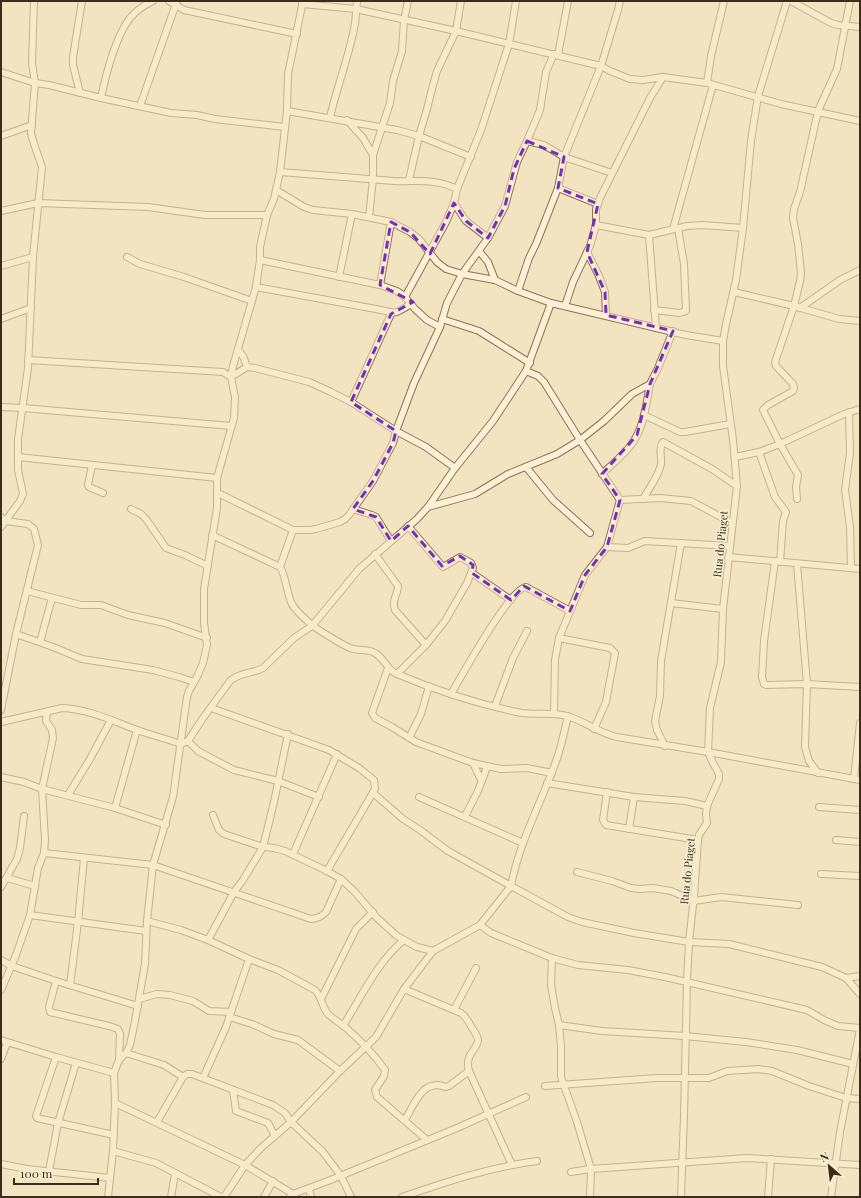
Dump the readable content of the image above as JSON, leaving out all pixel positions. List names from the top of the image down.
{
  "streets": {
    "street": ["Rua do Piaget"]
  },
  "scale_bar": "100 m",
  "north": "top left"
}
